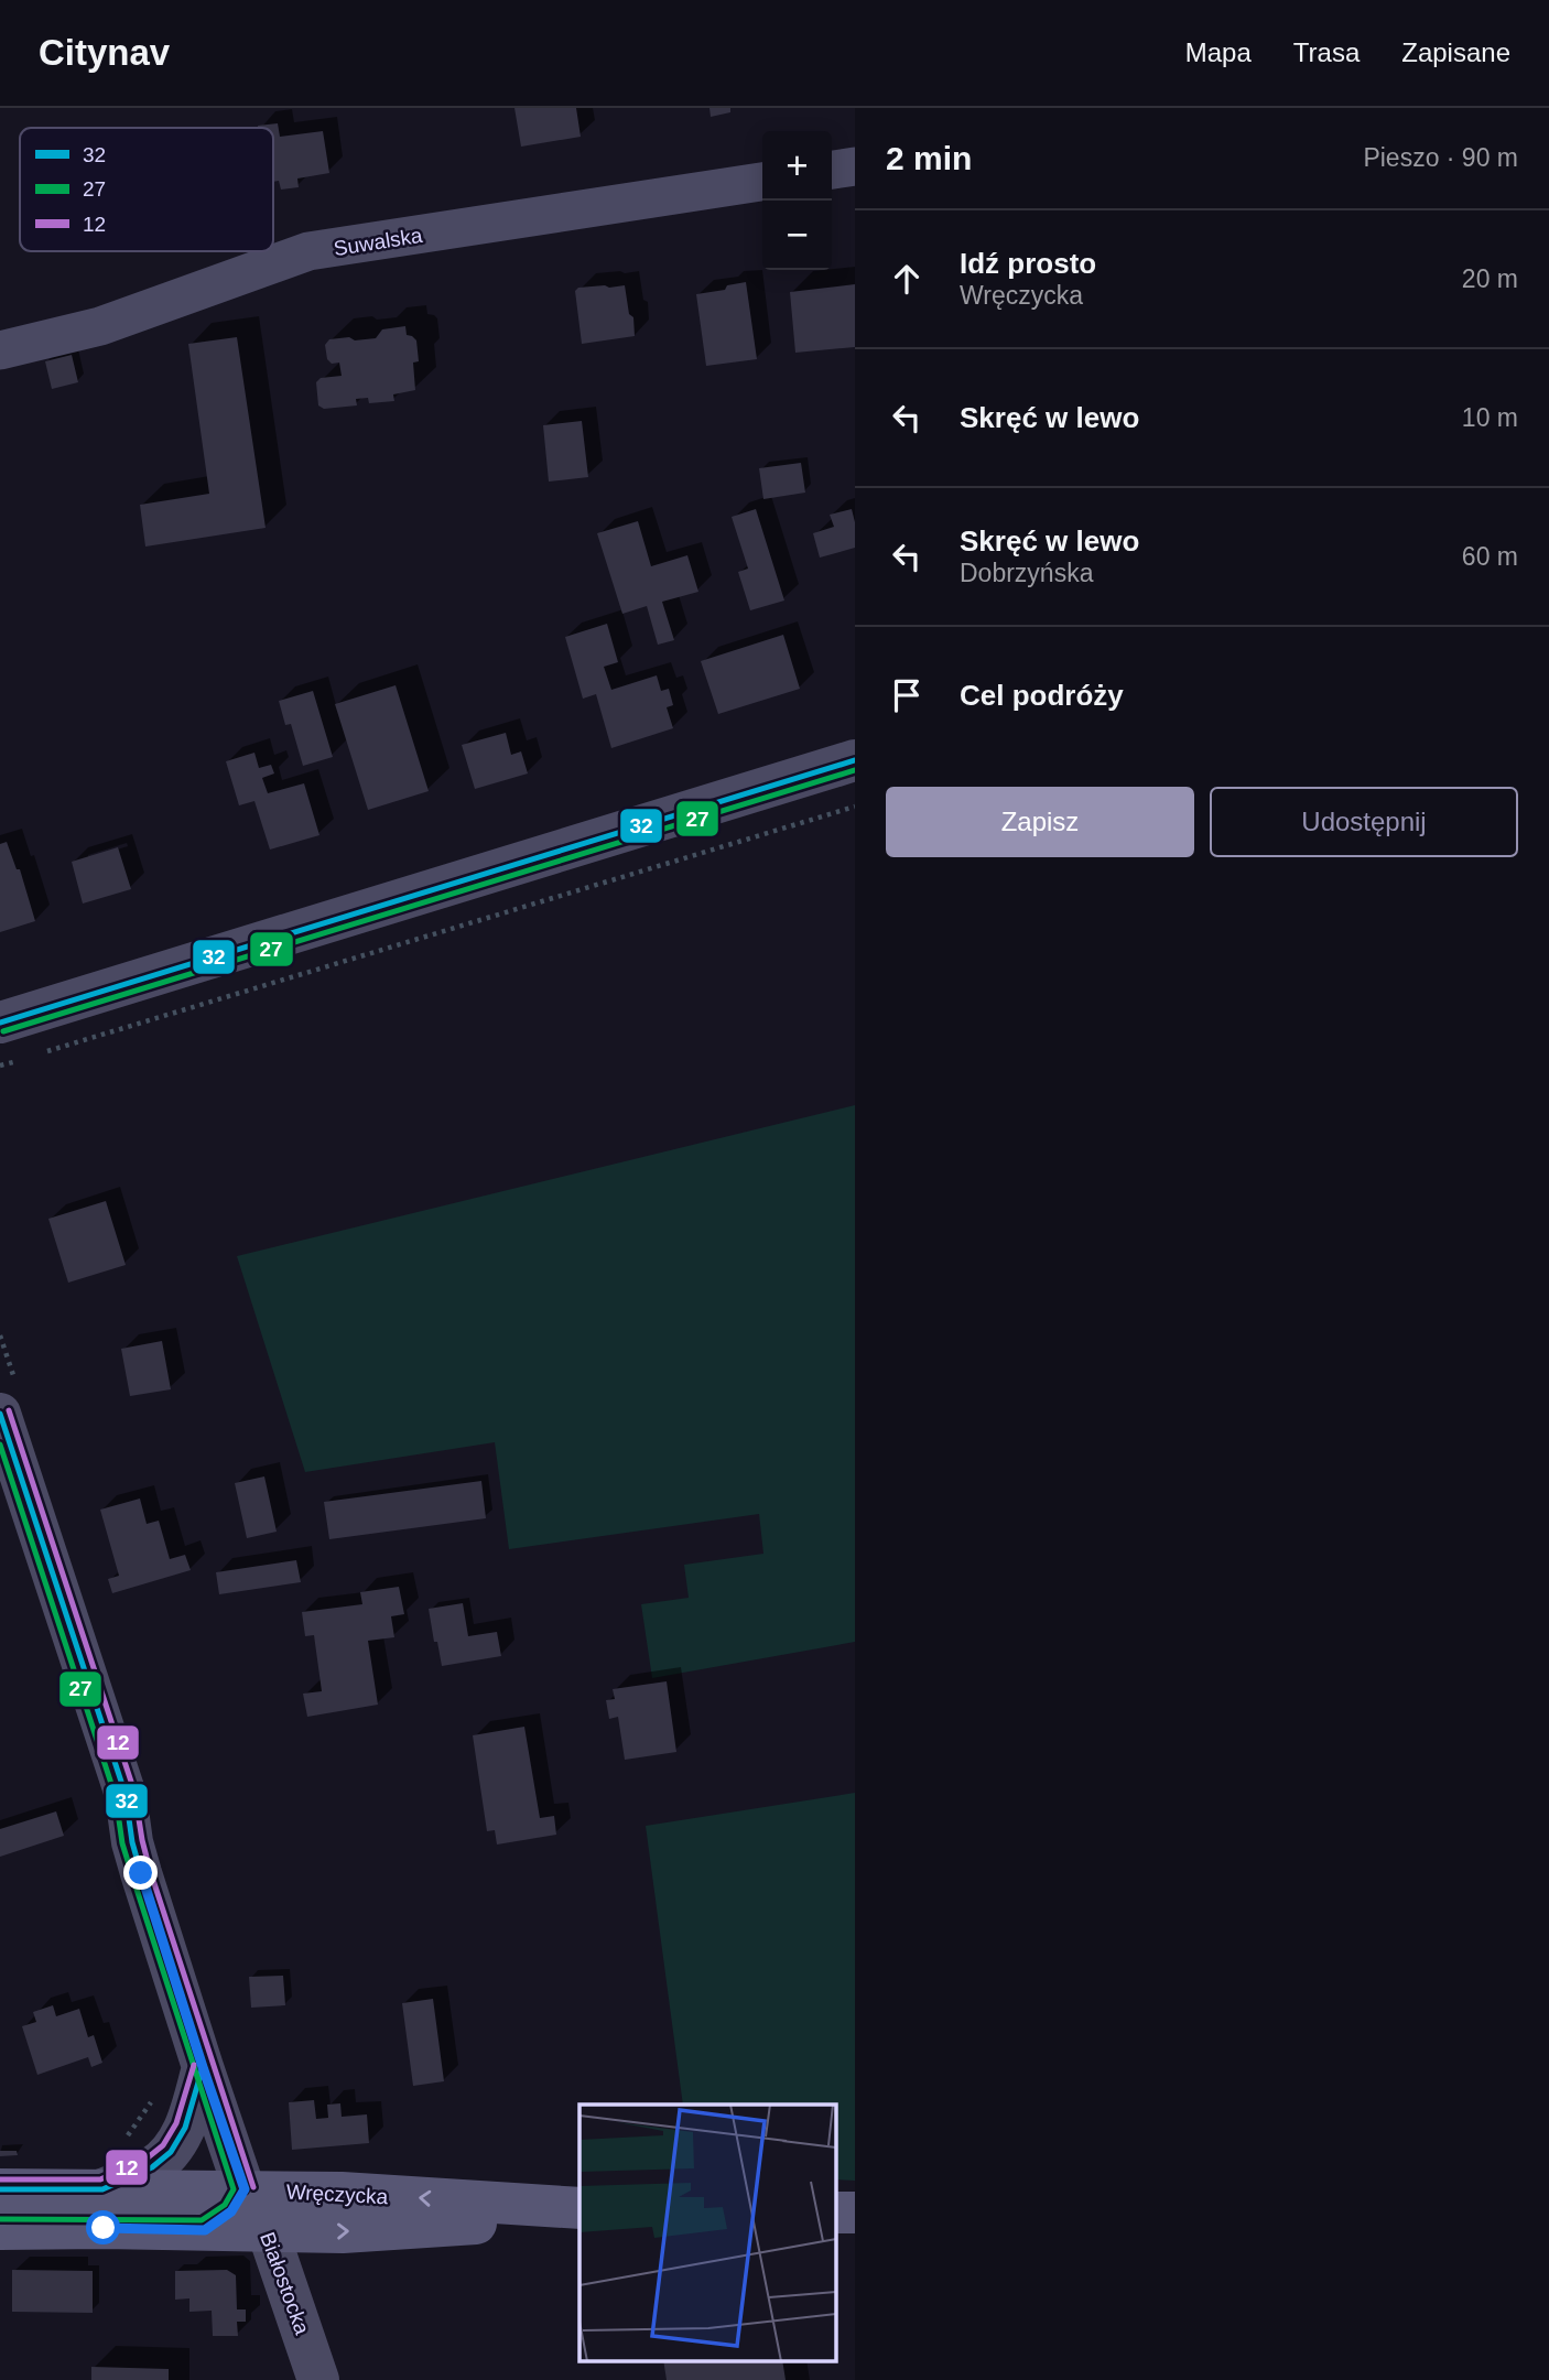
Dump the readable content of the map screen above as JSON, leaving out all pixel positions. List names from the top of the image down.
{
  "streets": {
    "main road": ["Wręczycka"],
    "street": ["Suwalska", "Białostocka"]
  },
  "crossings": [
    ["Wręczycka", "Białostocka"]
  ],
  "lines": ["transit line 32", "transit line 27", "transit line 12"],
  "legend": ["32", "27", "12"],
  "page": {
    "header": "Citynav",
    "nav": ["Mapa", "Trasa", "Zapisane"],
    "heading": ["2 min", "Pieszo · 90 m"],
    "map_buttons": ["+", "−"],
    "list": [
      ["Idź prosto", "Wręczycka", "20 m"],
      ["Skręć w lewo", "10 m"],
      ["Skręć w lewo", "Dobrzyńska", "60 m"],
      "Cel podróży"
    ],
    "buttons": ["Zapisz", "Udostępnij"]
  }
}
